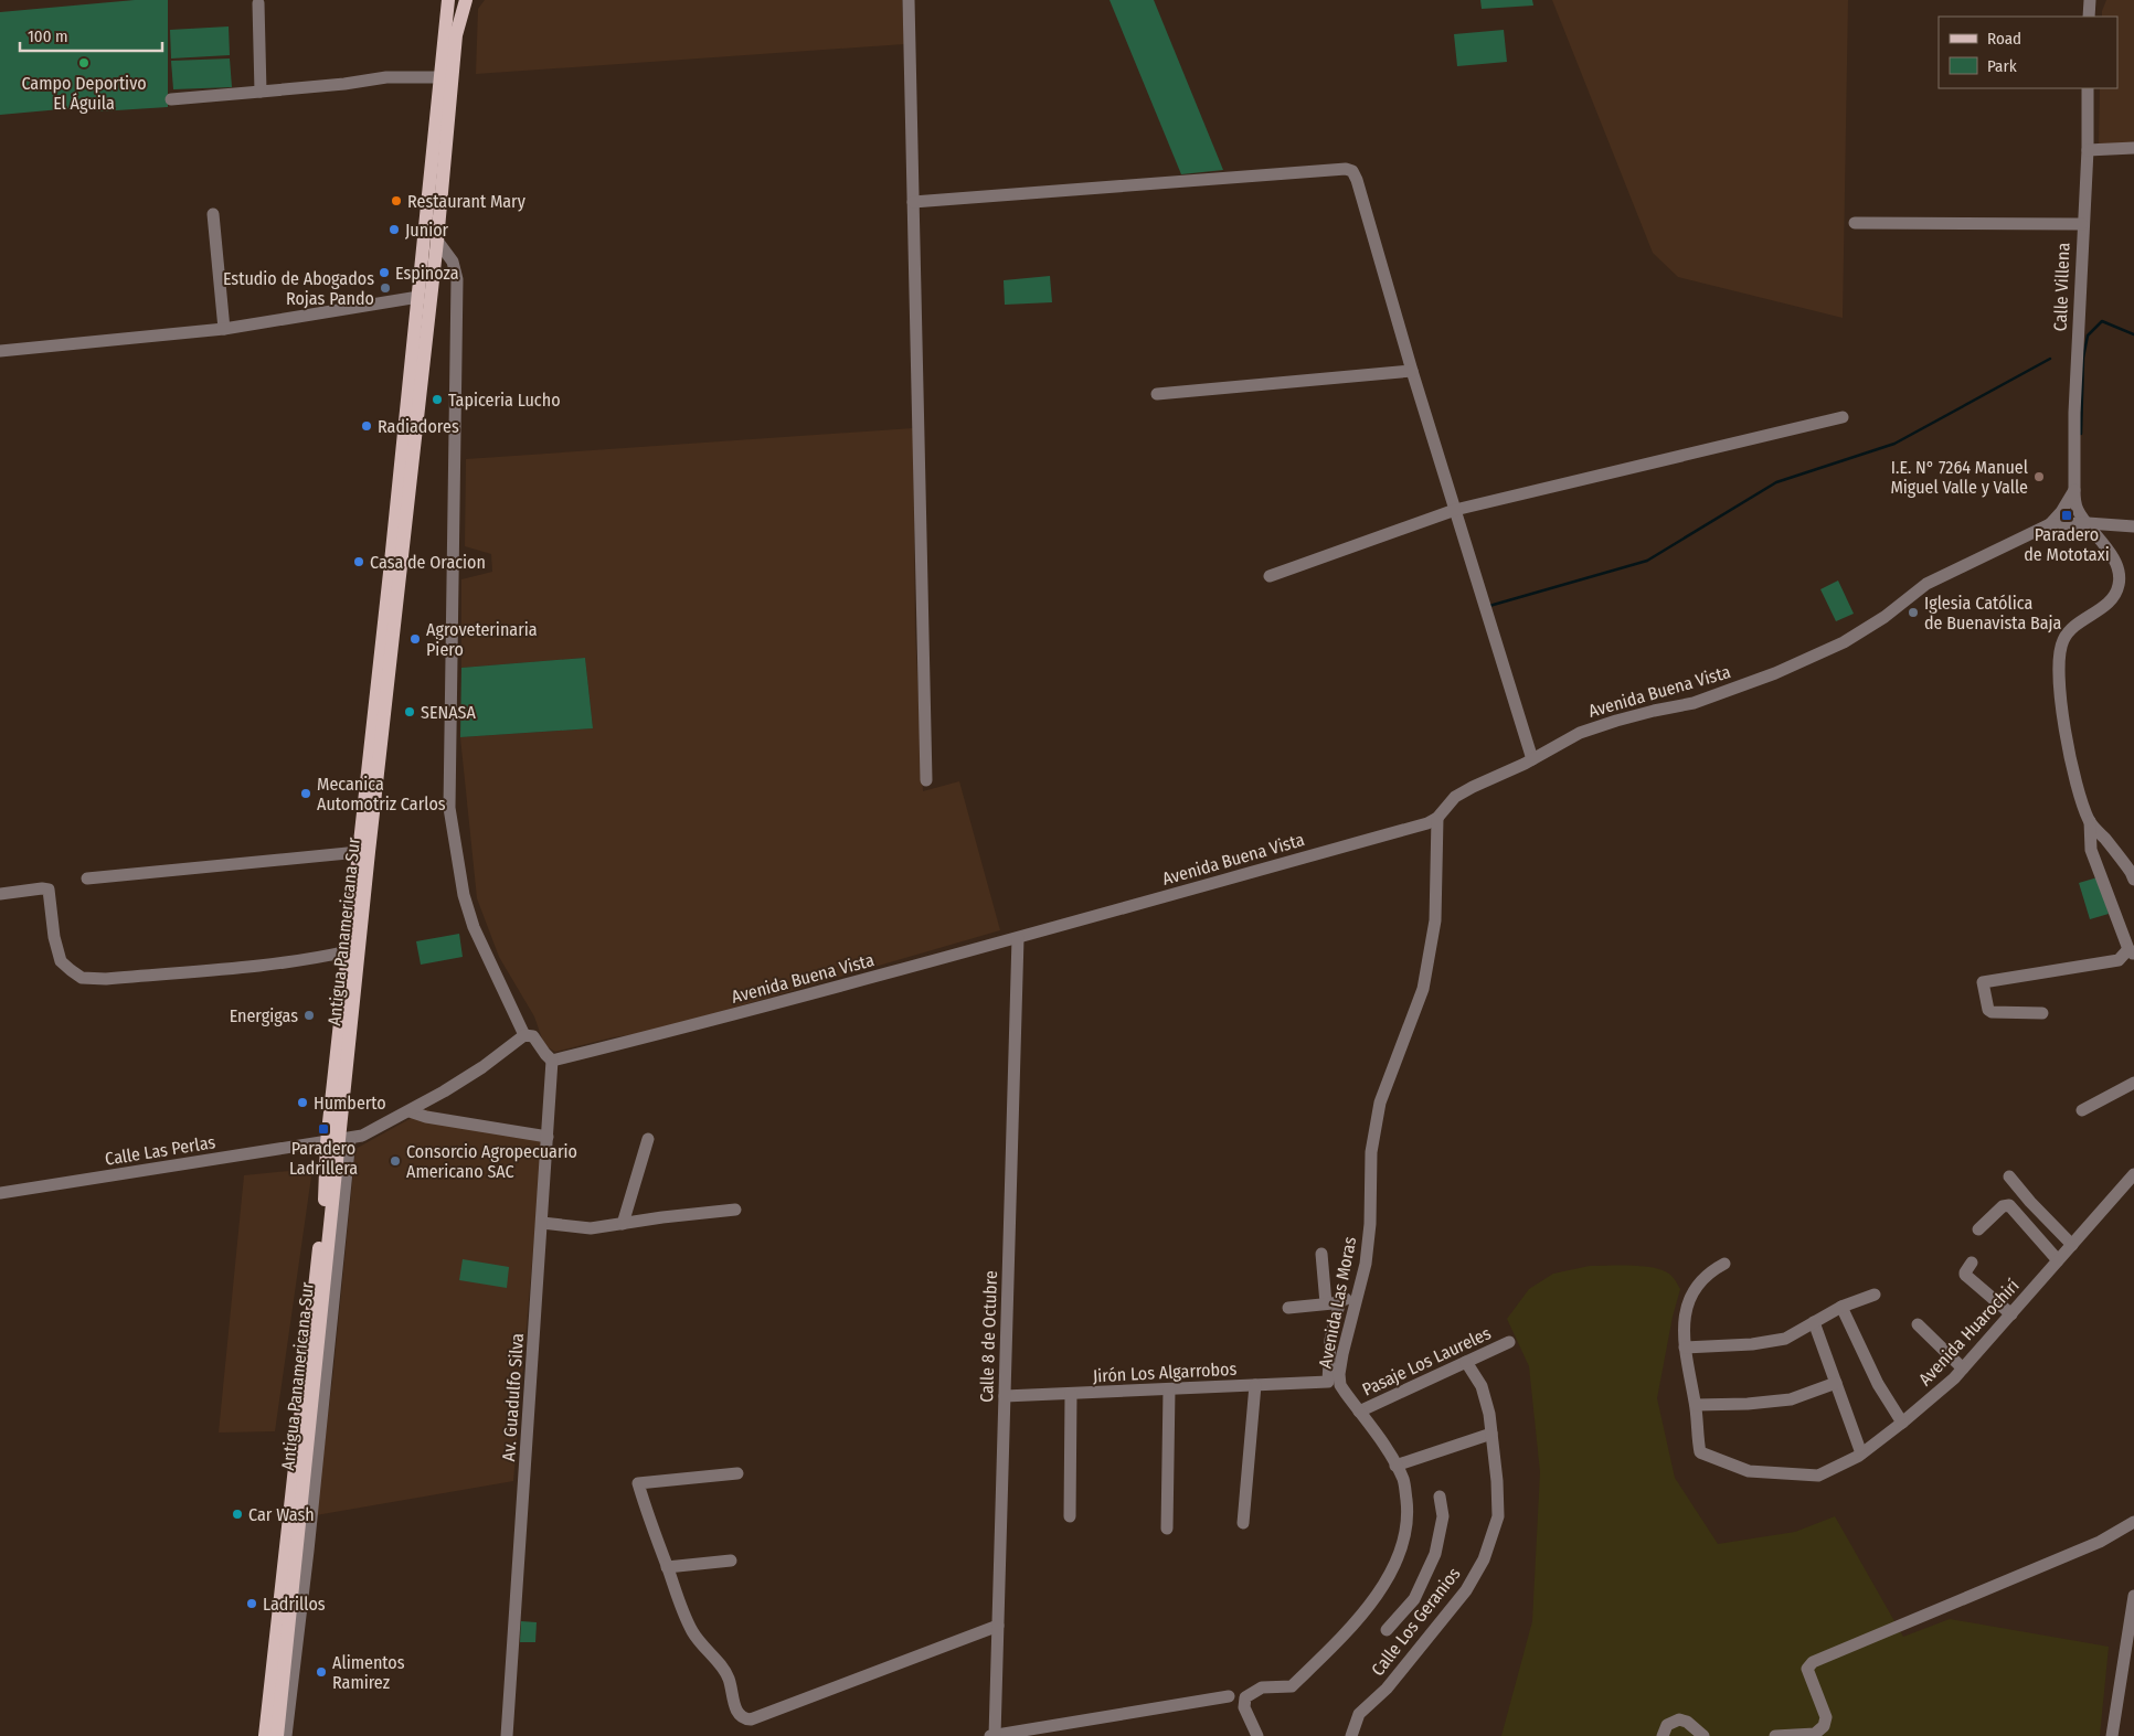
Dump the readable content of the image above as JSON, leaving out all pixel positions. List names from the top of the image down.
{
  "streets": {
    "main road": ["Antigua Panamericana Sur"],
    "street": [
      "Calle Villena",
      "Avenida Buena Vista",
      "Calle Las Perlas",
      "Avenida Las Moras",
      "Avenida Huarochirí",
      "Calle 8 de Octubre",
      "Pasaje Los Laureles",
      "Jirón Los Algarrobos",
      "Av. Guadulfo Silva",
      "Calle Los Geranios"
    ]
  },
  "crossings": [
    ["Calle Villena", "Avenida Buena Vista"],
    ["Avenida Buena Vista", "Avenida Las Moras"],
    ["Avenida Buena Vista", "Calle 8 de Octubre"],
    ["Avenida Buena Vista", "Av. Guadulfo Silva"],
    ["Antigua Panamericana Sur", "Calle Las Perlas"],
    ["Avenida Las Moras", "Pasaje Los Laureles"],
    ["Calle 8 de Octubre", "Jirón Los Algarrobos"],
    ["Pasaje Los Laureles", "Calle Los Geranios"]
  ],
  "places": {
    "other": [
      "Campo Deportivo El Águila",
      "Restaurant Mary",
      "Junior",
      "Espinoza",
      "Estudio de Abogados Rojas Pando",
      "Tapiceria Lucho",
      "Radiadores",
      "I.E. N° 7264 Manuel Miguel Valle y Valle",
      "Casa de Oracion",
      "Iglesia Católica de Buenavista Baja",
      "Agroveterinaria Piero",
      "SENASA",
      "Mecanica Automotriz Carlos",
      "Energigas",
      "Humberto",
      "Consorcio Agropecuario Americano SAC",
      "Car Wash",
      "Ladrillos",
      "Alimentos Ramirez"
    ],
    "transit": ["Paradero de Mototaxi", "Paradero Ladrillera"]
  },
  "legend": ["Road", "Park"],
  "scale_bar": "100 m"
}
